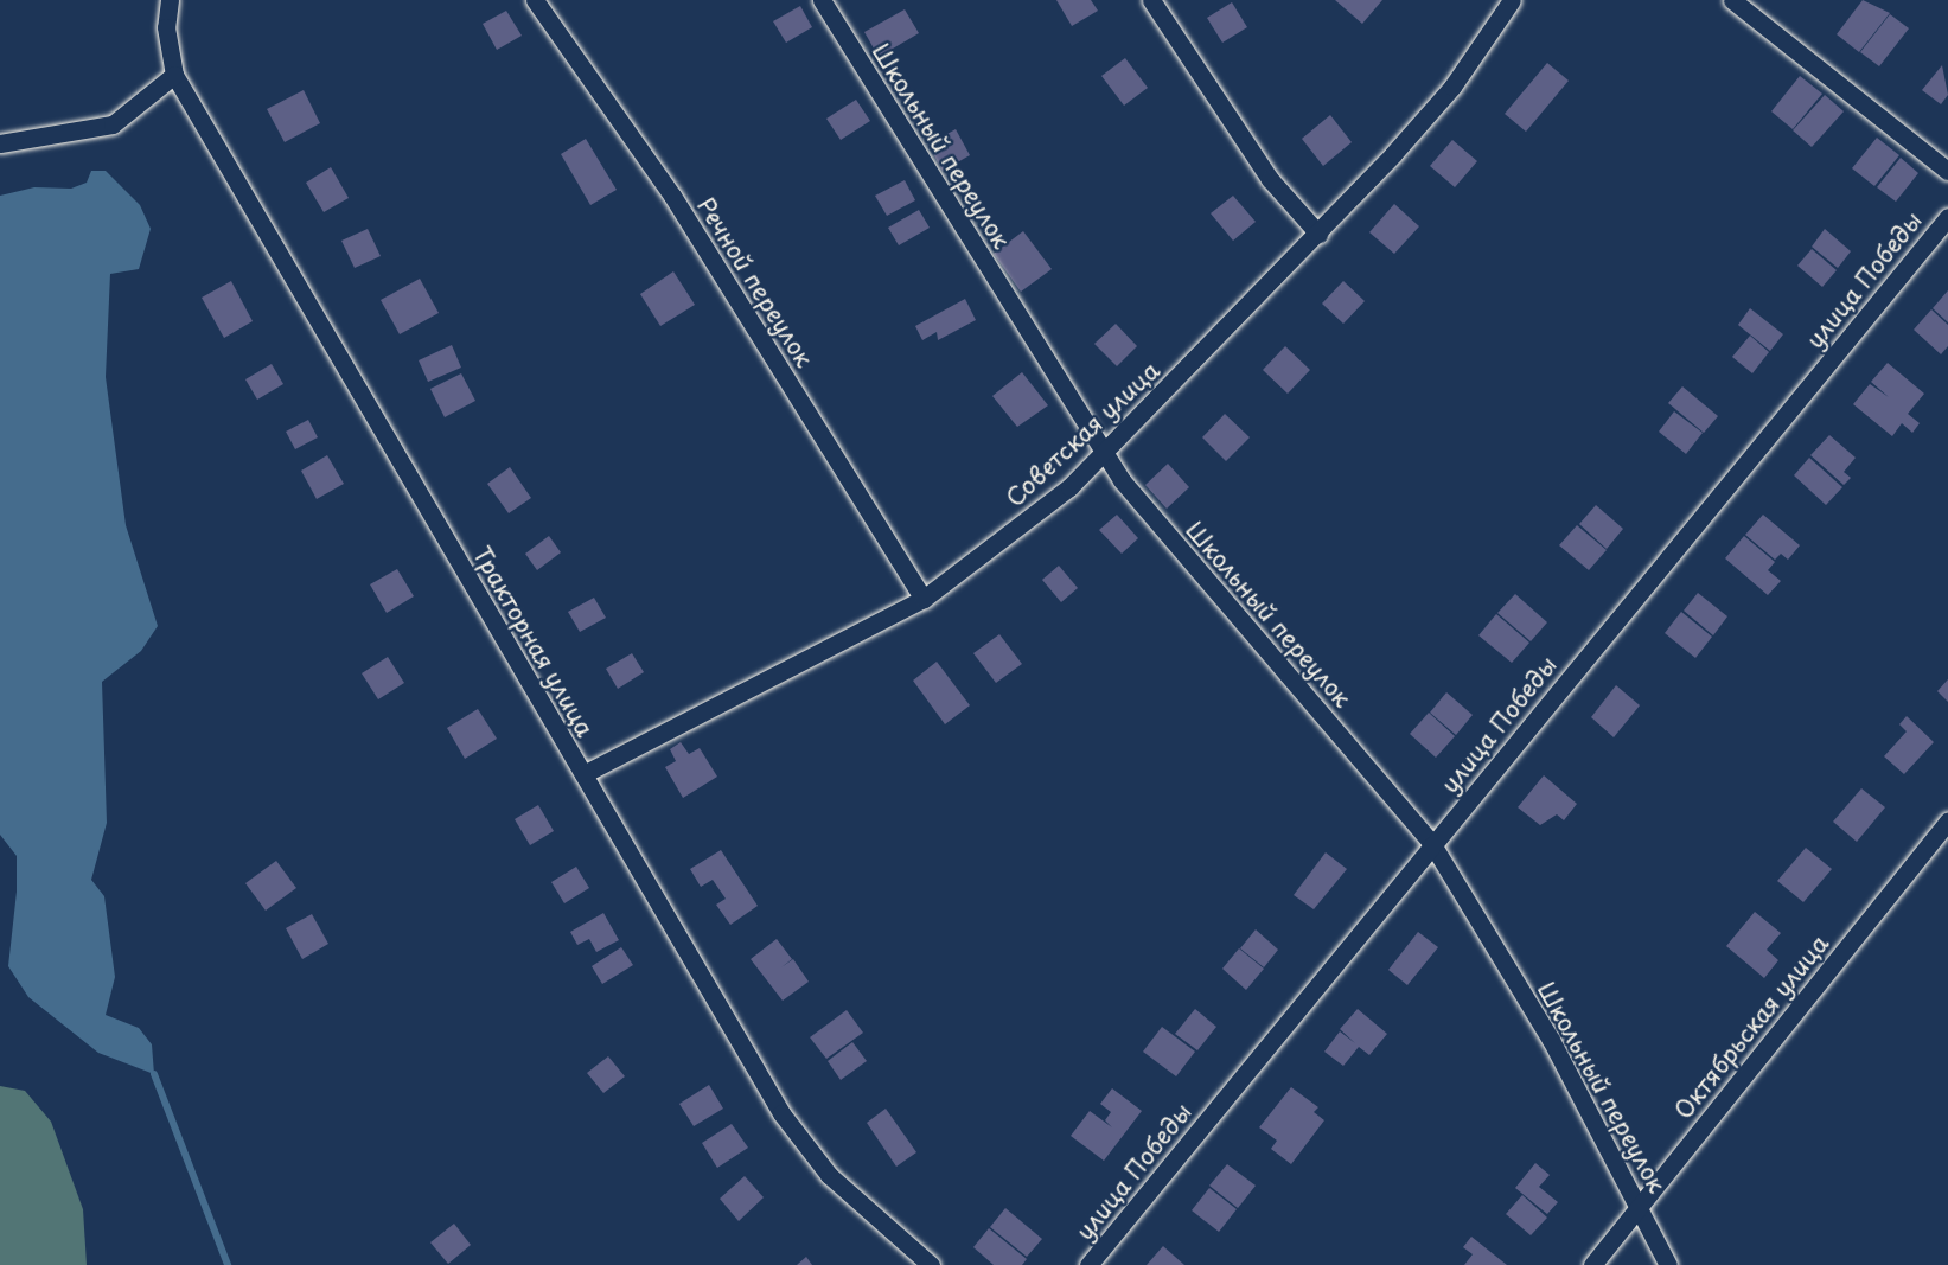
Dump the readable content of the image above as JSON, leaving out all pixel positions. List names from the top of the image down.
{
  "streets": {
    "street": [
      "Школьный переулок",
      "улица Победы",
      "Речной переулок",
      "Советская улица",
      "Тракторная улица",
      "Октябрьская улица"
    ]
  },
  "crossings": [
    ["Школьный переулок", "улица Победы"],
    ["Школьный переулок", "Советская улица"],
    ["Школьный переулок", "Октябрьская улица"],
    ["Речной переулок", "Советская улица"],
    ["Советская улица", "Тракторная улица"]
  ]
}
